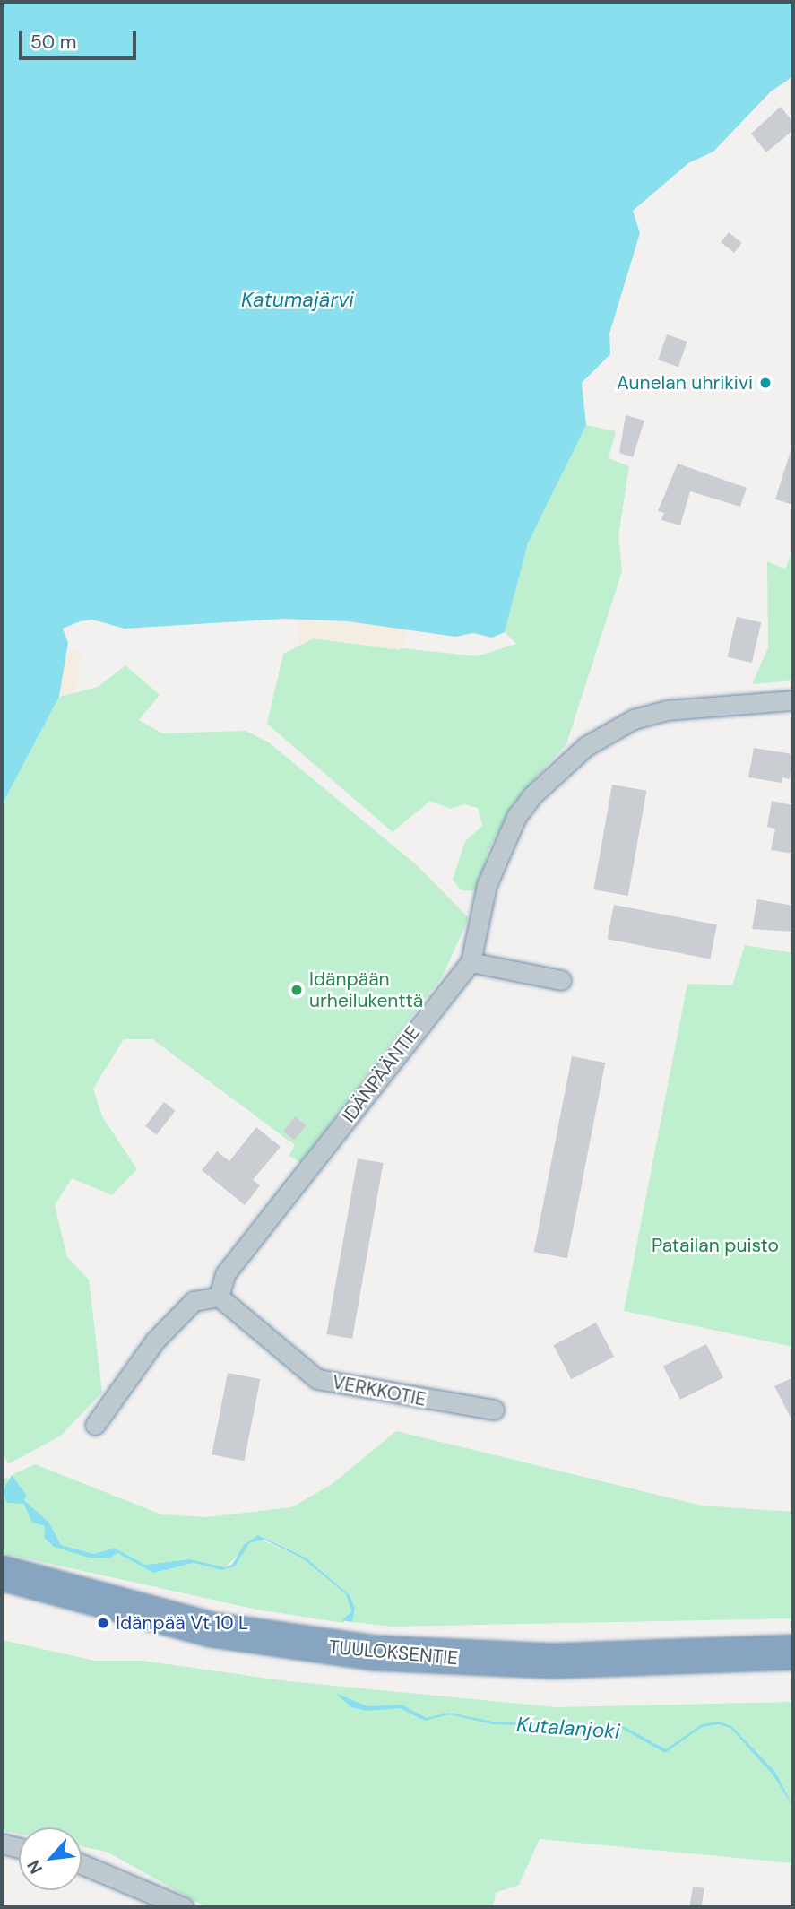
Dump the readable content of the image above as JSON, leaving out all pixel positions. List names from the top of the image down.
{
  "streets": {
    "highway": ["TUULOKSENTIE"],
    "street": ["IDÄNPÄÄNTIE", "VERKKOTIE"]
  },
  "crossings": [
    ["IDÄNPÄÄNTIE", "VERKKOTIE"]
  ],
  "water": ["Katumajärvi", "Kutalanjoki"],
  "parks": ["Patailan puisto"],
  "places": ["Aunelan uhrikivi", "Idänpään urheilukenttä", "Idänpää Vt 10 L"],
  "scale_bar": "50 m",
  "north": "bottom left"
}
